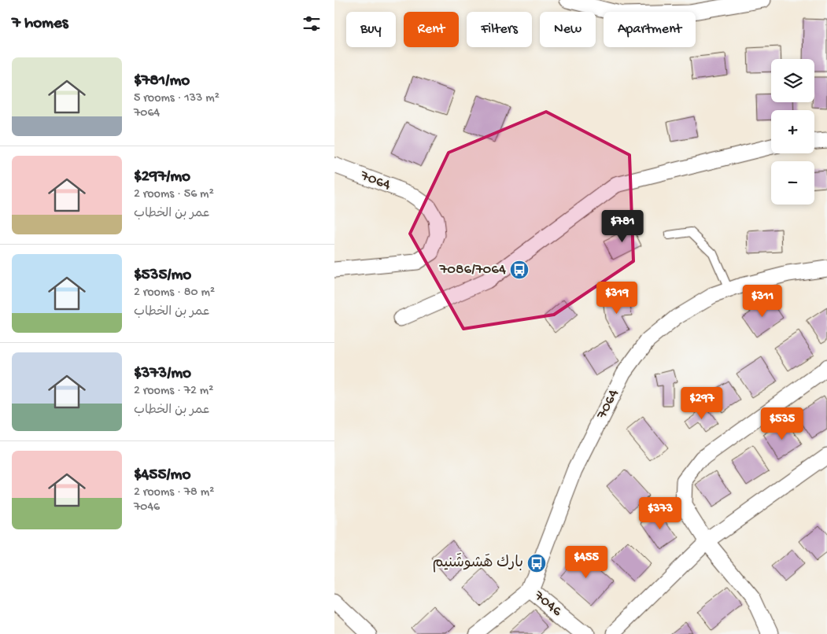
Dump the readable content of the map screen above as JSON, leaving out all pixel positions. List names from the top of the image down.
{
  "streets": {
    "street": ["7064", "7046"]
  },
  "crossings": [
    ["7064", "7046"]
  ],
  "places": {
    "bus stop": ["7086/7064", "بارك هَشوشَنيم"]
  },
  "page": {
    "heading": "7 homes",
    "chip": [
      "Buy",
      "Rent",
      "Filters",
      "New",
      "Apartment"
    ],
    "list": [
      {
        "name": "$781/mo",
        "note": "5 rooms · 133 m² · 7064"
      },
      {
        "name": "$297/mo",
        "note": "2 rooms · 56 m² · عمر بن الخطاب"
      },
      {
        "name": "$535/mo",
        "note": "2 rooms · 80 m² · عمر بن الخطاب"
      },
      {
        "name": "$373/mo",
        "note": "2 rooms · 72 m² · عمر بن الخطاب"
      },
      {
        "name": "$455/mo",
        "note": "2 rooms · 78 m² · 7046"
      }
    ],
    "map_buttons": ["+", "−"],
    "price": [
      "$781",
      "$319",
      "$311",
      "$297",
      "$535",
      "$373",
      "$455"
    ]
  }
}
